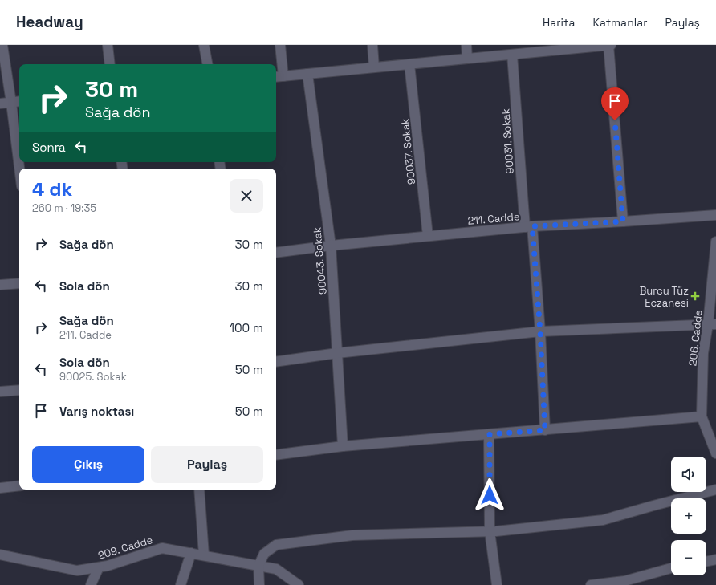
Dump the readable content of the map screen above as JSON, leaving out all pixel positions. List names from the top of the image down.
{
  "streets": {
    "street": [
      "90031. Sokak",
      "90037. Sokak",
      "211. Cadde",
      "90043. Sokak",
      "206. Cadde",
      "209. Cadde"
    ]
  },
  "crossings": [
    ["90031. Sokak", "211. Cadde"],
    ["90037. Sokak", "211. Cadde"],
    ["211. Cadde", "90043. Sokak"]
  ],
  "places": {
    "health": ["Burcu Tüz Eczanesi"]
  },
  "page": {
    "header": "Headway",
    "nav": ["Harita", "Katmanlar", "Paylaş"],
    "turn": ["30 m", "Sağa dön"],
    "then": "Sonra",
    "heading": ["4 dk", "260 m · 19:35"],
    "list": [
      {
        "name": "Sağa dön",
        "value": "30 m"
      },
      {
        "name": "Sola dön",
        "value": "30 m"
      },
      {
        "name": "Sağa dön",
        "note": "211. Cadde",
        "value": "100 m"
      },
      {
        "name": "Sola dön",
        "note": "90025. Sokak",
        "value": "50 m"
      },
      {
        "name": "Varış noktası",
        "value": "50 m"
      }
    ],
    "buttons": ["Çıkış", "Paylaş"],
    "map_buttons": ["+", "−"]
  }
}
